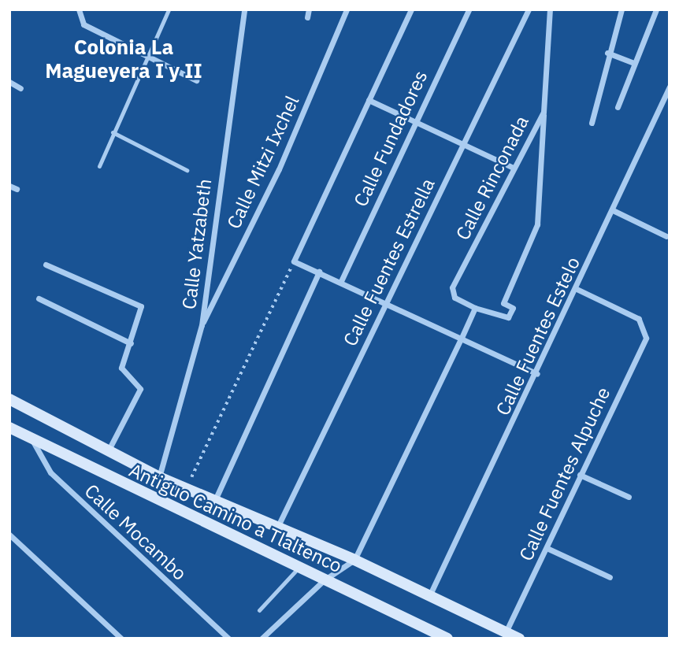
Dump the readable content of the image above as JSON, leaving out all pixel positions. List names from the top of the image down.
{
  "streets": {
    "street": [
      "Calle Fundadores",
      "Calle Mitzi Ixchel",
      "Calle Rinconada",
      "Calle Yatzabeth",
      "Calle Fuentes Estrella",
      "Calle Fuentes Estelo",
      "Calle Fuentes Alpuche",
      "Antiguo Camino a Tlaltenco",
      "Calle Mocambo"
    ]
  },
  "crossings": [
    ["Calle Mitzi Ixchel", "Calle Yatzabeth"],
    ["Calle Fuentes Estelo", "Calle Fuentes Alpuche"],
    ["Antiguo Camino a Tlaltenco", "Calle Mocambo"]
  ],
  "districts": ["Colonia La Magueyera I y II"]
}
